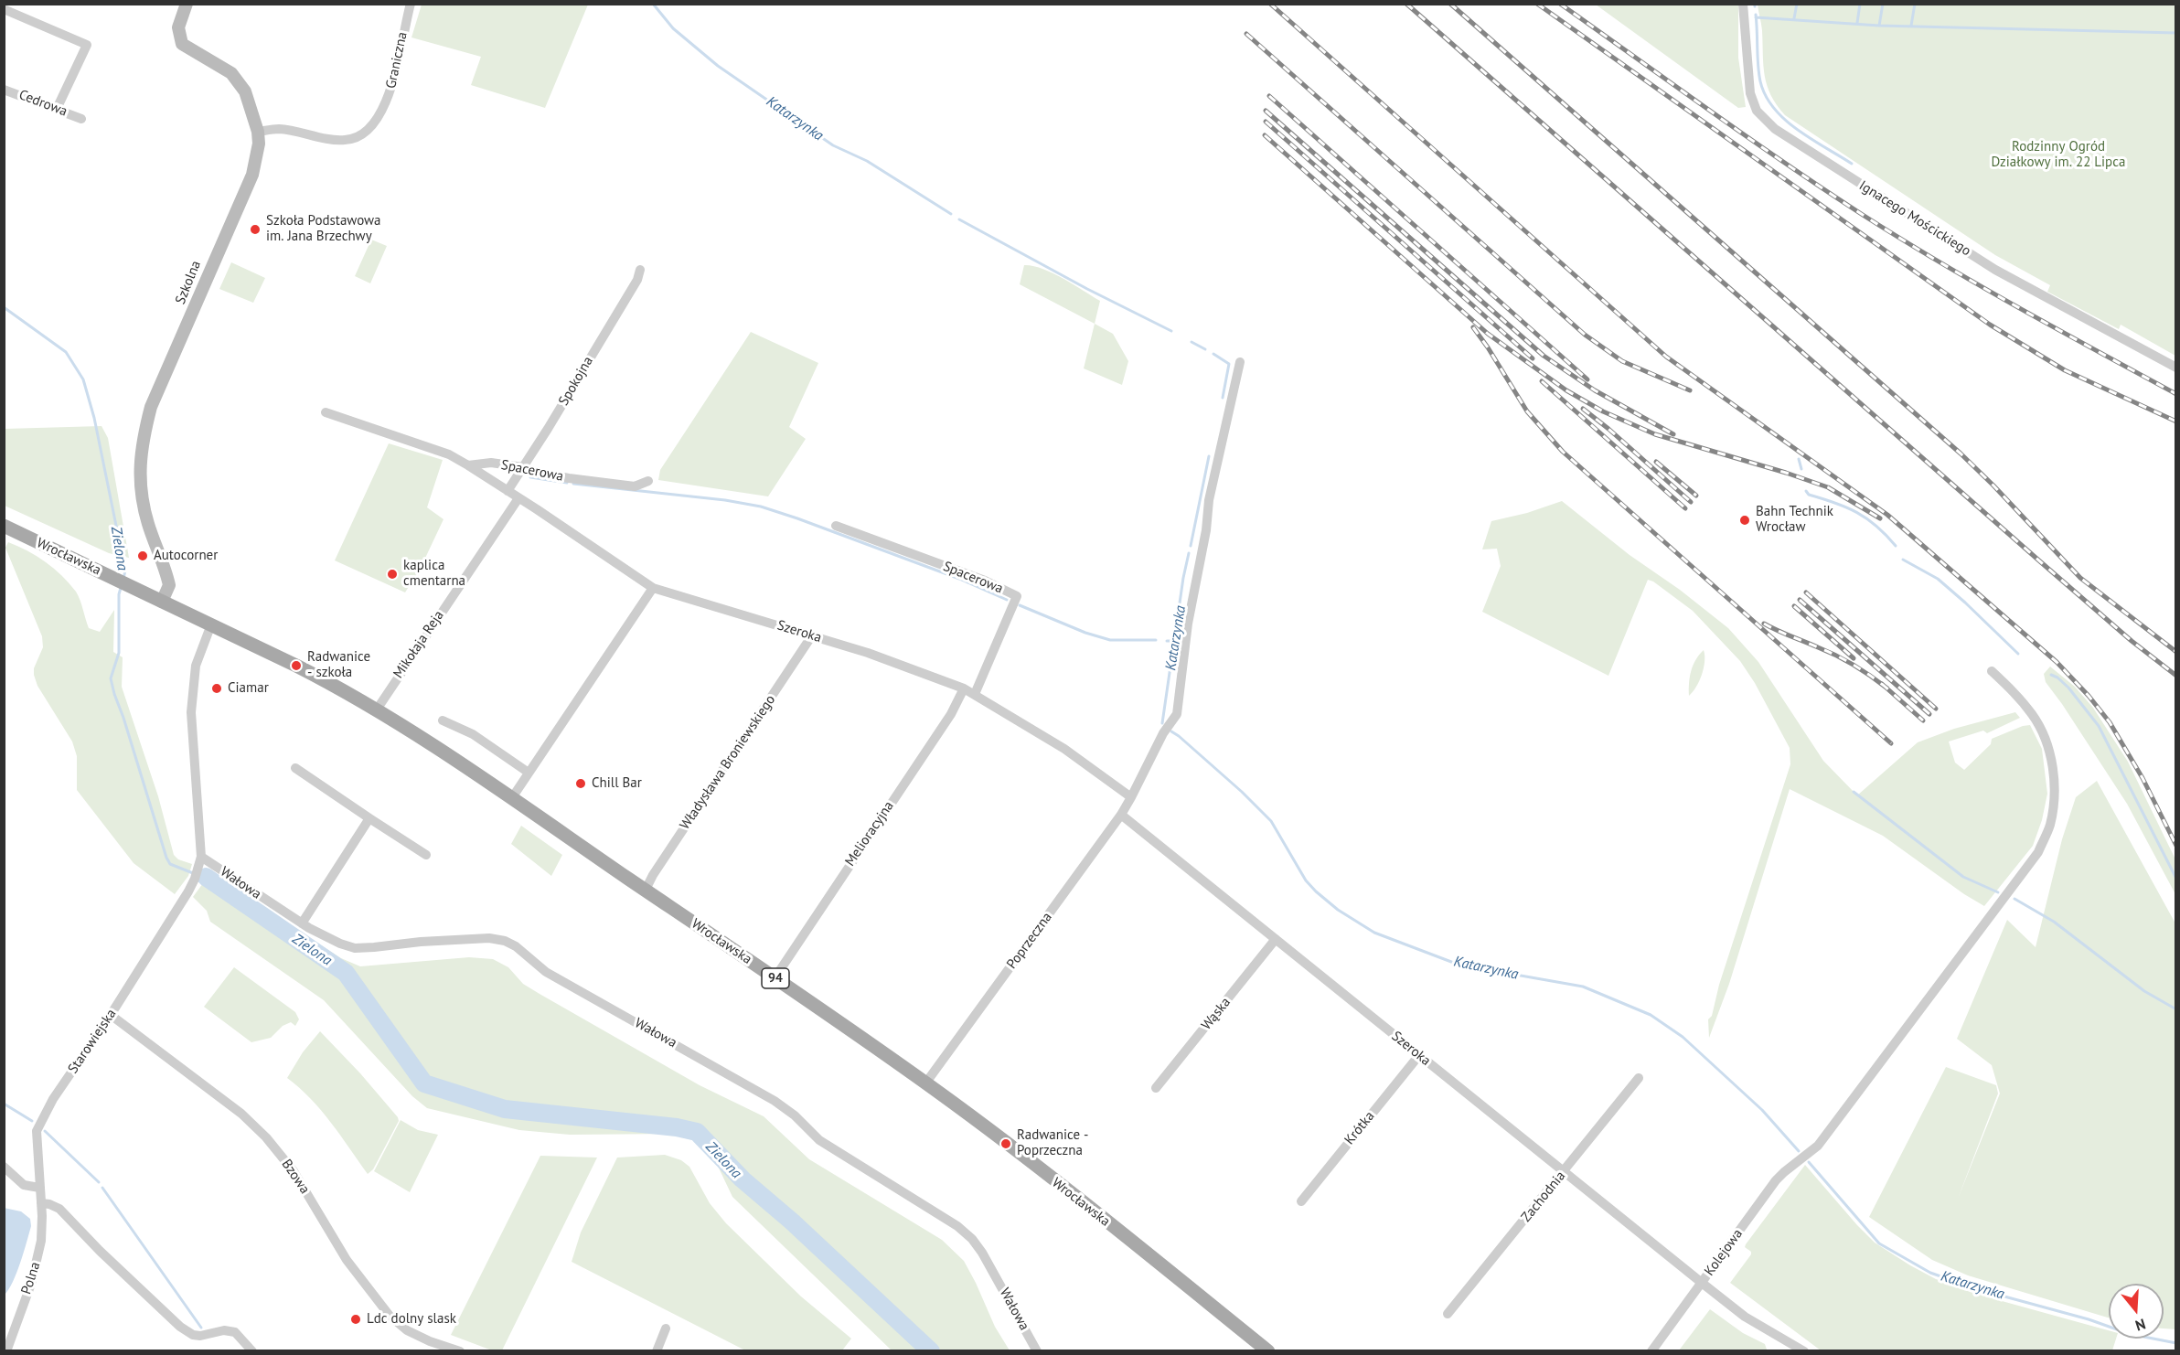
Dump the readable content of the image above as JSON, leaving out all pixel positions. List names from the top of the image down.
{
  "streets": {
    "main road": ["Wrocławska", "94"],
    "street": [
      "Graniczna",
      "Cedrowa",
      "Ignacego Mościckiego",
      "Szkolna",
      "Spokojna",
      "Spacerowa",
      "Szeroka",
      "Mikołaja Reja",
      "Władysława Broniewskiego",
      "Melioracyjna",
      "Wałowa",
      "Poprzeczna",
      "Wąska",
      "Starowiejska",
      "Krótka",
      "Bzowa",
      "Zachodnia",
      "Kolejowa",
      "Polna"
    ]
  },
  "crossings": [
    ["Graniczna", "Szkolna"],
    ["Szkolna", "Wrocławska"],
    ["Szkolna", "94"],
    ["Spokojna", "Spacerowa"],
    ["Spokojna", "Szeroka"],
    ["Spacerowa", "Szeroka"],
    ["Wrocławska", "Mikołaja Reja"],
    ["Wrocławska", "Władysława Broniewskiego"],
    ["Wrocławska", "Melioracyjna"],
    ["Wrocławska", "Poprzeczna"],
    ["Wrocławska", "94"],
    ["Wrocławska", "Starowiejska"],
    ["Szeroka", "Mikołaja Reja"],
    ["Szeroka", "Władysława Broniewskiego"],
    ["Szeroka", "Melioracyjna"],
    ["Szeroka", "Poprzeczna"],
    ["Szeroka", "Wąska"],
    ["Szeroka", "Krótka"],
    ["Szeroka", "Zachodnia"],
    ["Szeroka", "Kolejowa"],
    ["Wałowa", "Starowiejska"],
    ["94", "Starowiejska"],
    ["Starowiejska", "Bzowa"],
    ["Starowiejska", "Polna"]
  ],
  "water": ["Katarzynka", "Zielona"],
  "parks": ["Rodzinny Ogród Działkowy im. 22 Lipca"],
  "places": [
    "Szkoła Podstawowa im. Jana Brzechwy",
    "Bahn Technik Wrocław",
    "Autocorner",
    "kaplica cmentarna",
    "Radwanice - szkoła",
    "Ciamar",
    "Chill Bar",
    "Radwanice - Poprzeczna",
    "Ldc dolny slask"
  ],
  "north": "bottom"
}
